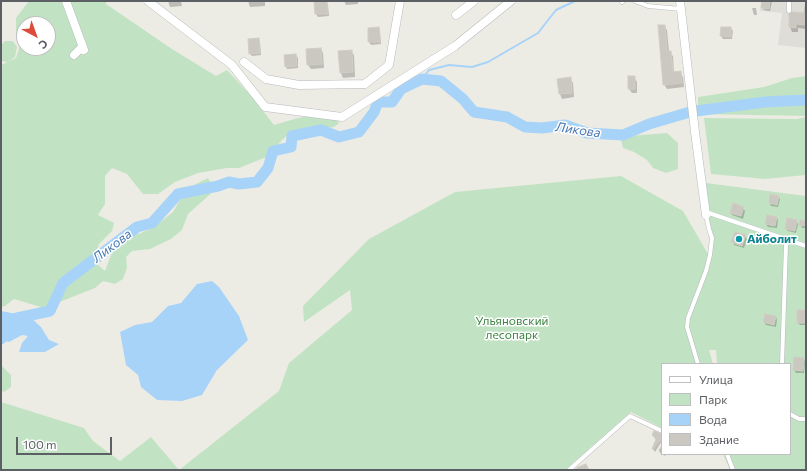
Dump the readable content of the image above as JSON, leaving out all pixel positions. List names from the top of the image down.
{
  "water": ["Ликова"],
  "parks": ["Ульяновский лесопарк"],
  "places": ["Айболит"],
  "legend": [
    "Улица",
    "Парк",
    "Вода",
    "Здание"
  ],
  "scale_bar": "100 m",
  "north": "bottom right"
}
